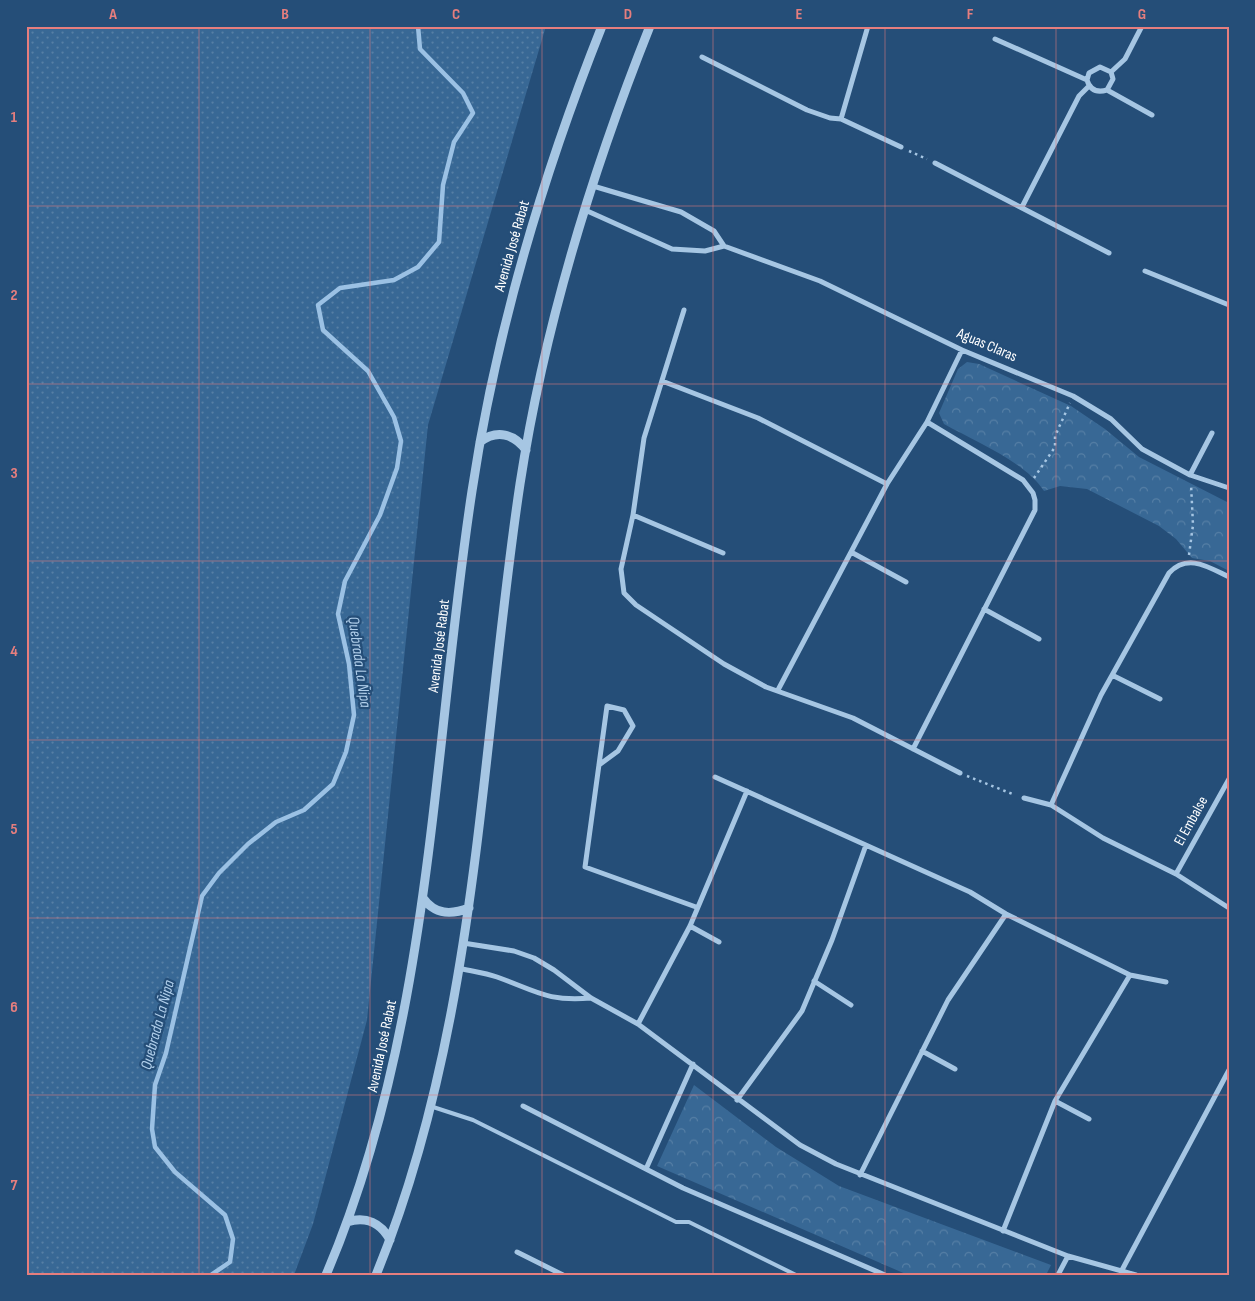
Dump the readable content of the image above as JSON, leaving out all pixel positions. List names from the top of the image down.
{
  "streets": {
    "street": ["Avenida José Rabat", "Aguas Claras", "El Embalse"]
  },
  "water": ["Quebrada La Ñipa"],
  "grid": {
    "columns": [
      "A",
      "B",
      "C",
      "D",
      "E",
      "F",
      "G"
    ],
    "rows": [
      "1",
      "2",
      "3",
      "4",
      "5",
      "6",
      "7"
    ]
  }
}
